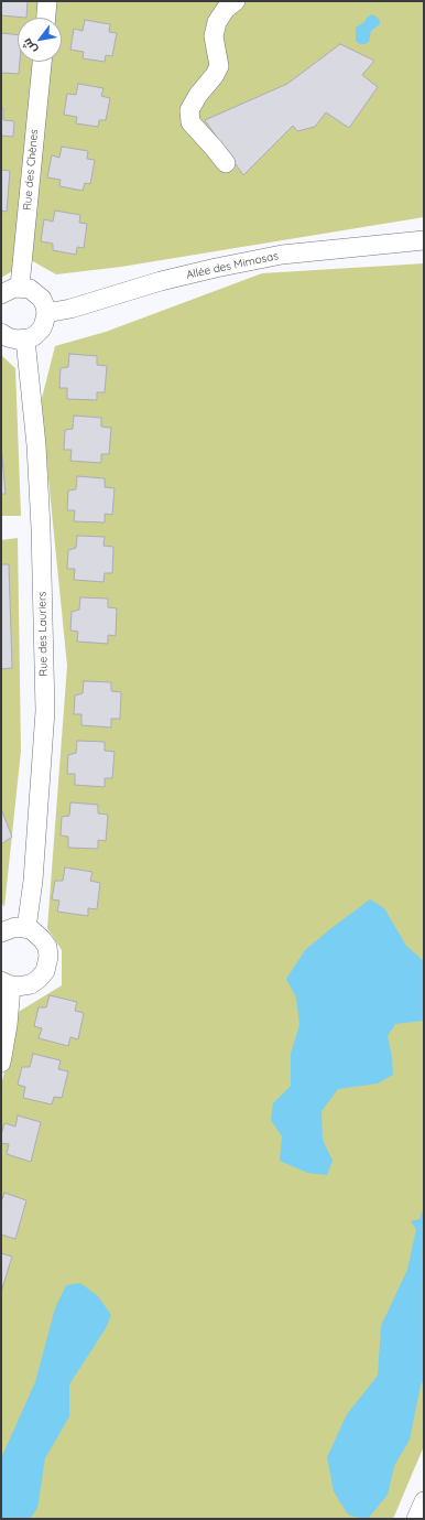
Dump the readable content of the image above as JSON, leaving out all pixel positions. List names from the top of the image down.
{
  "streets": {
    "street": ["Rue des Chènes", "Allée des Mimosas", "Rue des Lauriers"]
  },
  "north": "bottom left"
}
